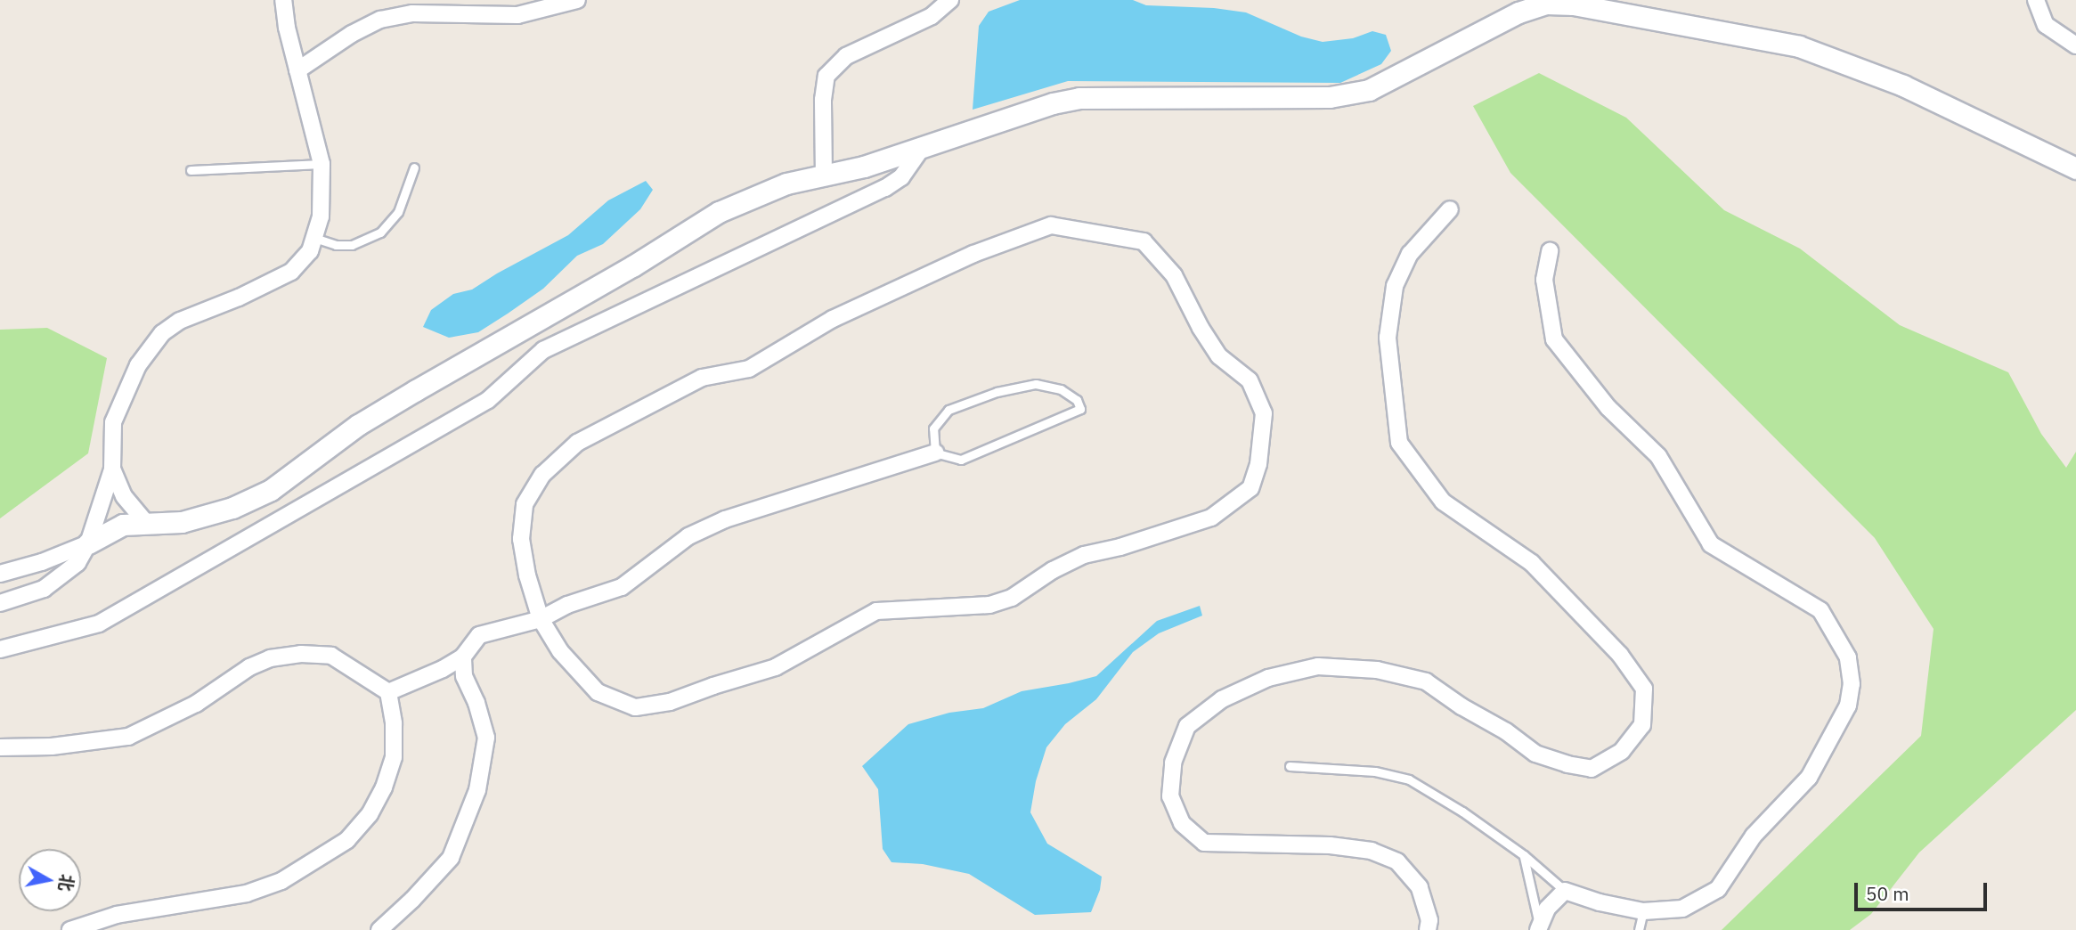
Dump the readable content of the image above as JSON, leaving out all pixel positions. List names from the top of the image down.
{
  "scale_bar": "50 m",
  "north": "right"
}
